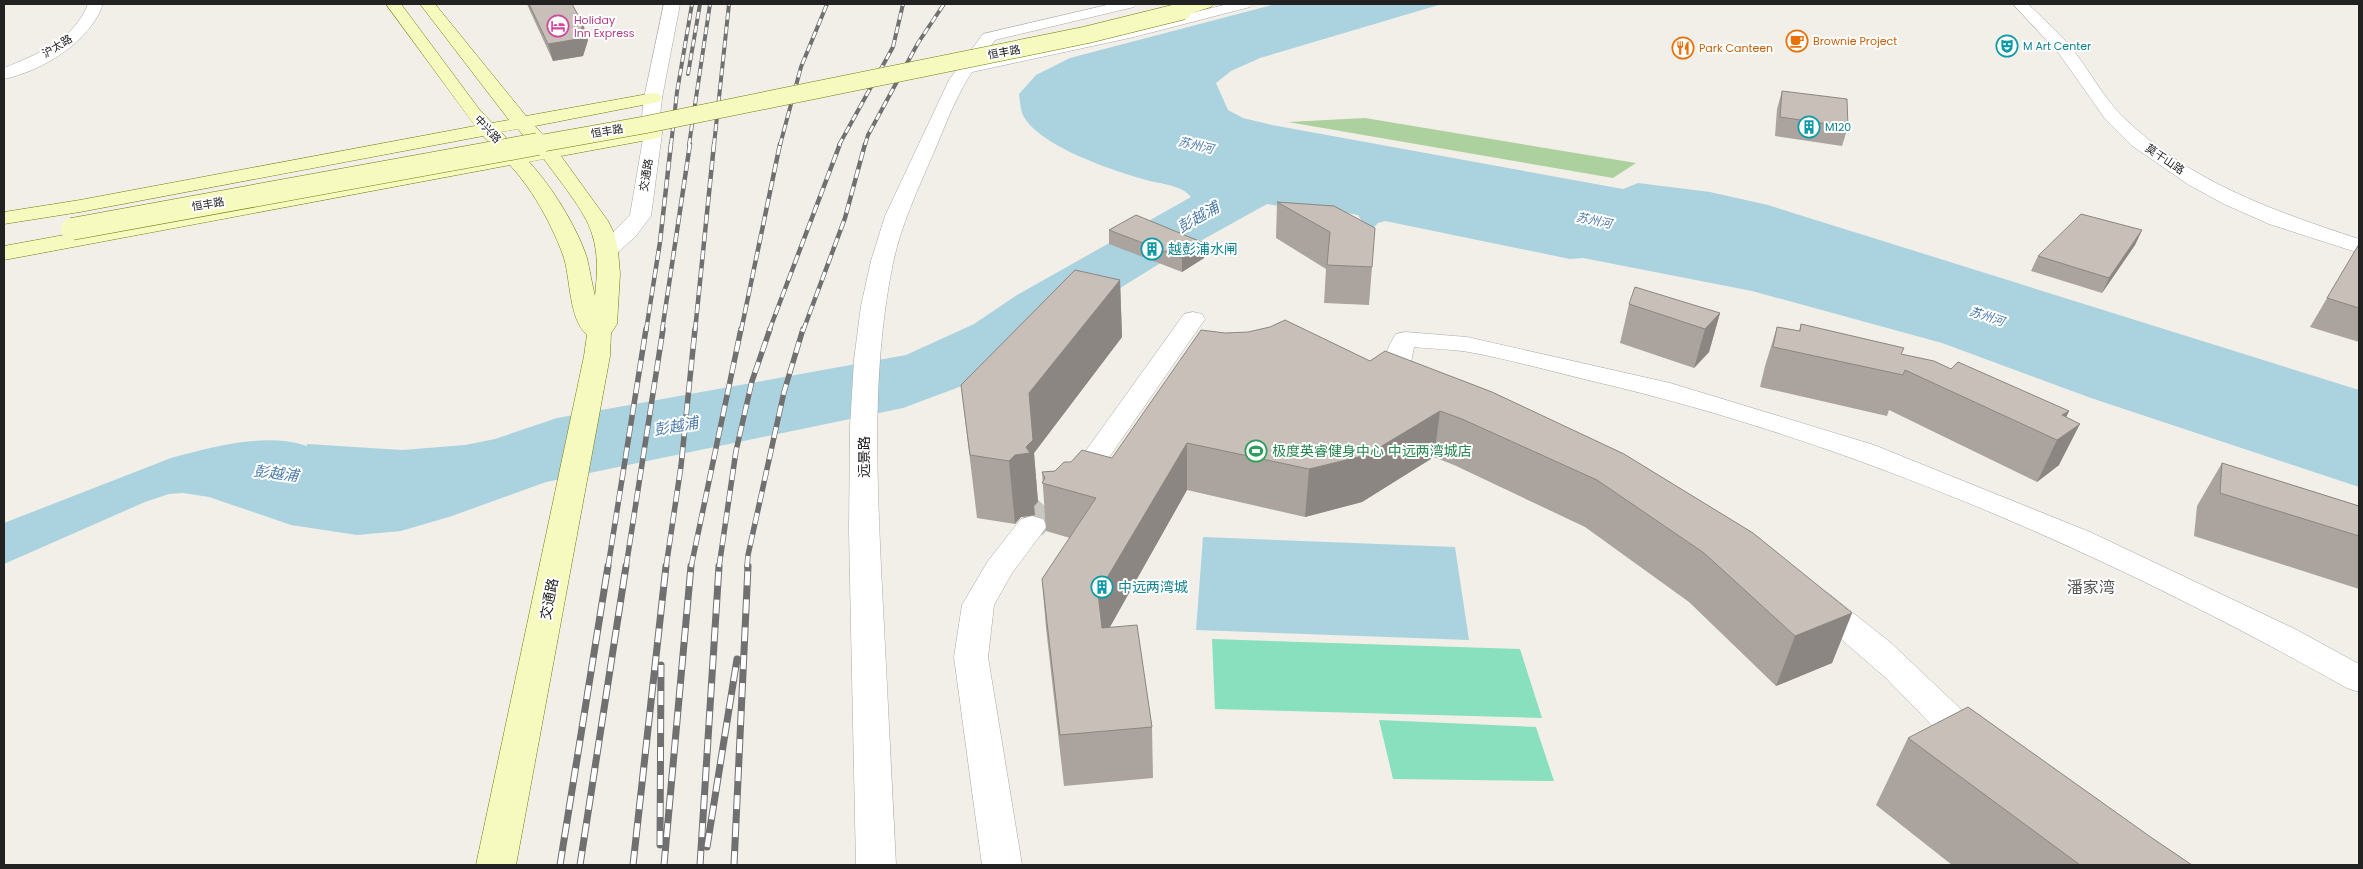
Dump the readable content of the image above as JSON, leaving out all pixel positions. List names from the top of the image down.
{
  "streets": {
    "main road": ["恒丰路", "中兴路", "交通路"],
    "street": ["沪太路", "莫干山路", "远景路"]
  },
  "crossings": [
    ["恒丰路", "中兴路"],
    ["恒丰路", "交通路"],
    ["中兴路", "交通路"]
  ],
  "districts": ["潘家湾"],
  "water": ["苏州河", "彭越浦"],
  "places": {
    "hotel": ["Holiday Inn Express"],
    "cafe": ["Brownie Project"],
    "theatre": ["M Art Center"],
    "restaurant": ["Park Canteen"],
    "building": ["M120", "越彭浦水闸", "中远两湾城"],
    "sports": ["极度英睿健身中心 中远两湾城店"]
  }
}
